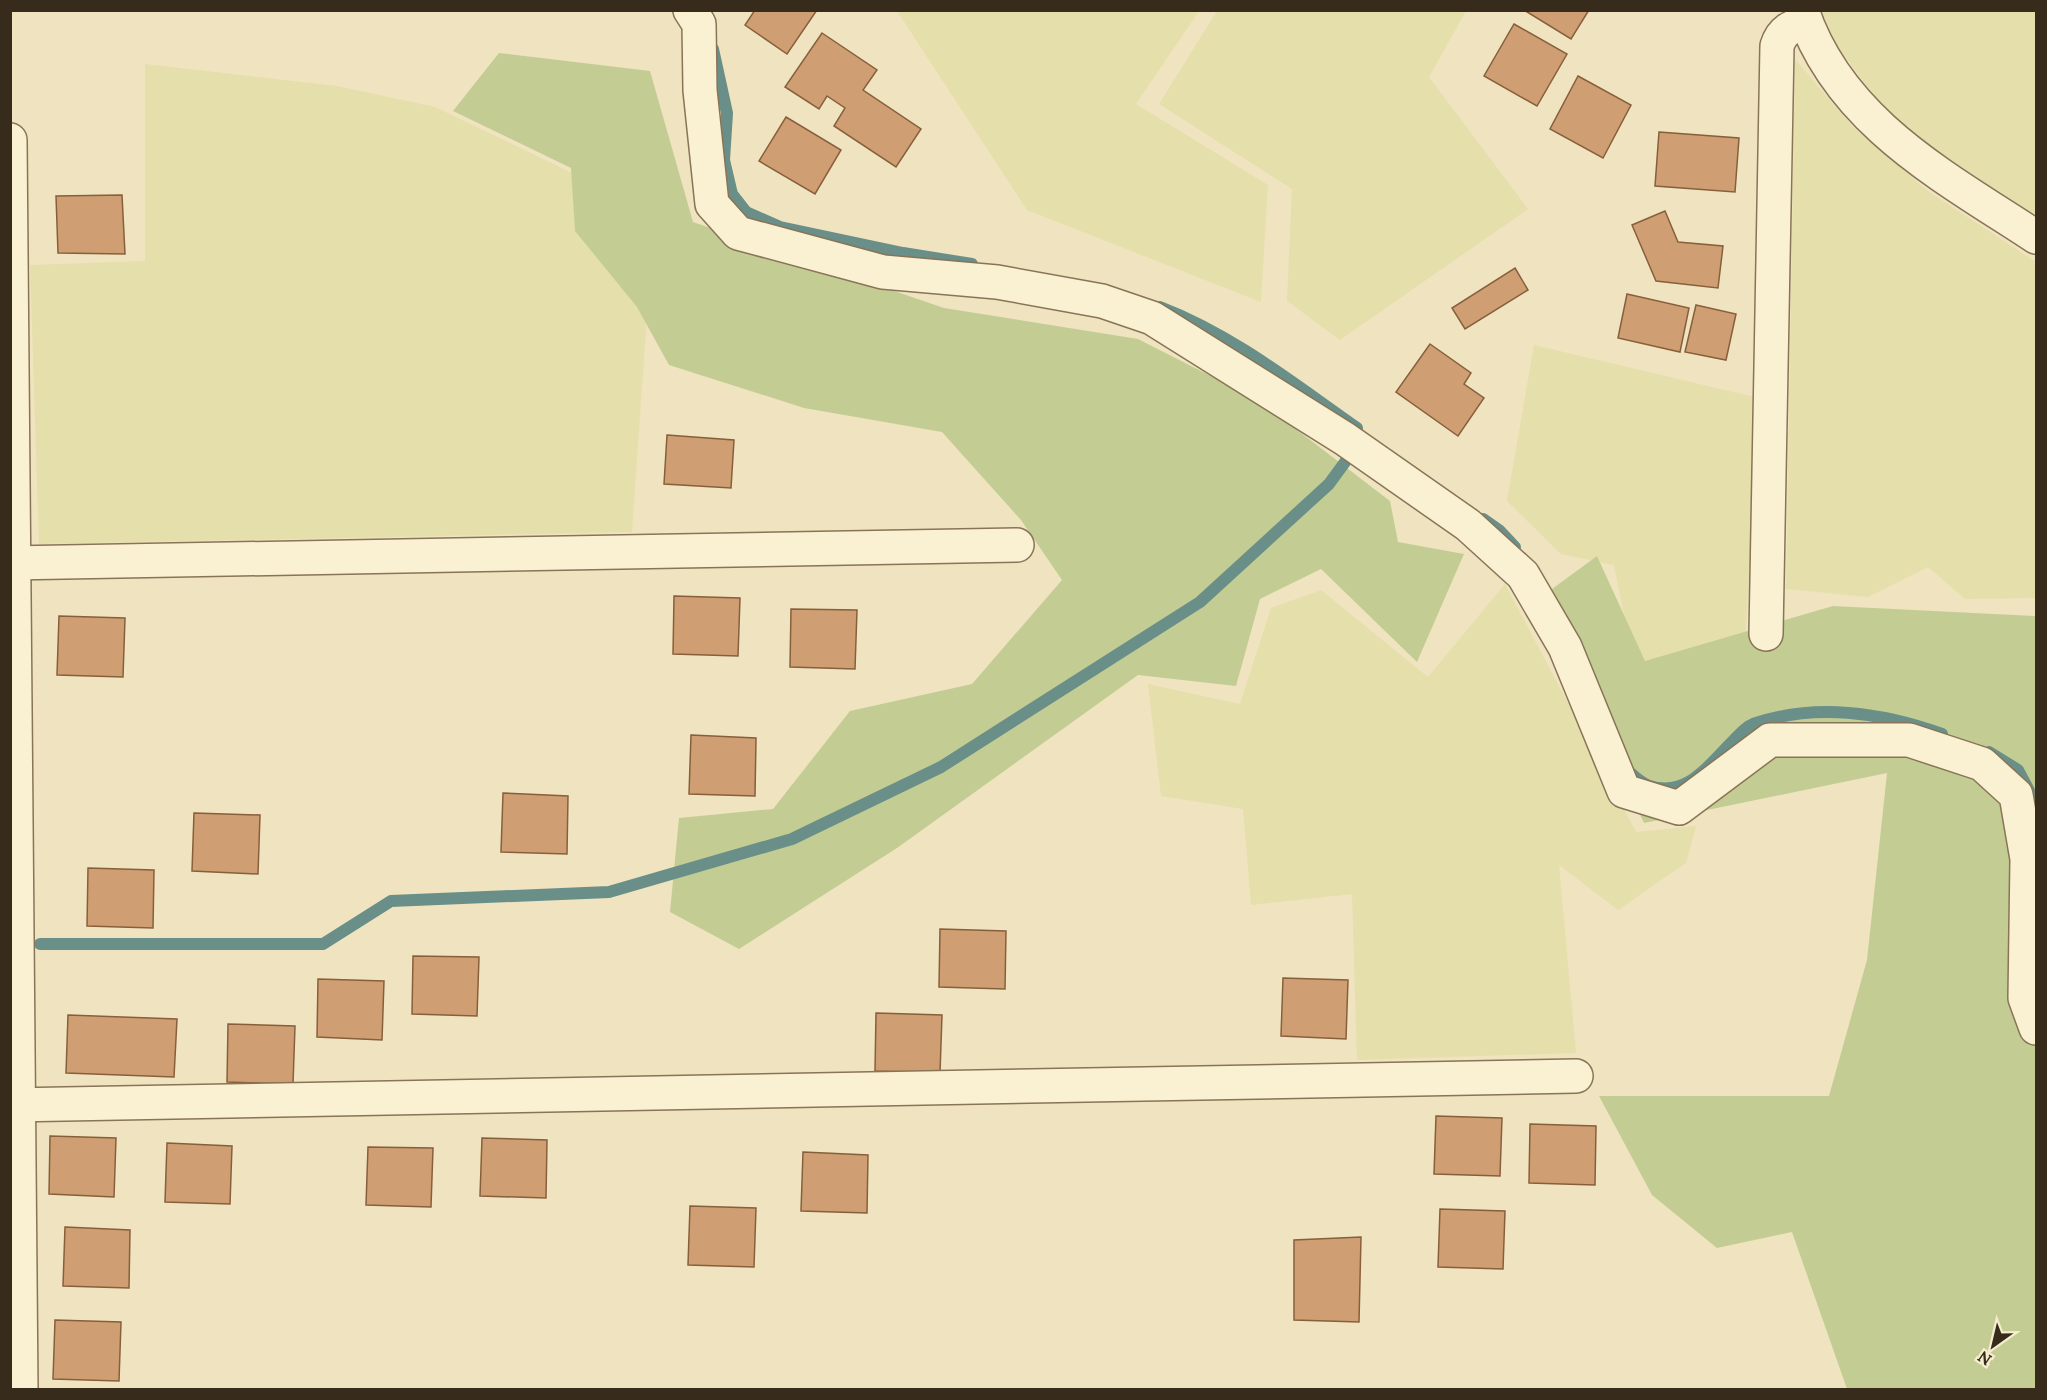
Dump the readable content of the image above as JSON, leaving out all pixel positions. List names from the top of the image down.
{
  "north": "bottom left"
}
